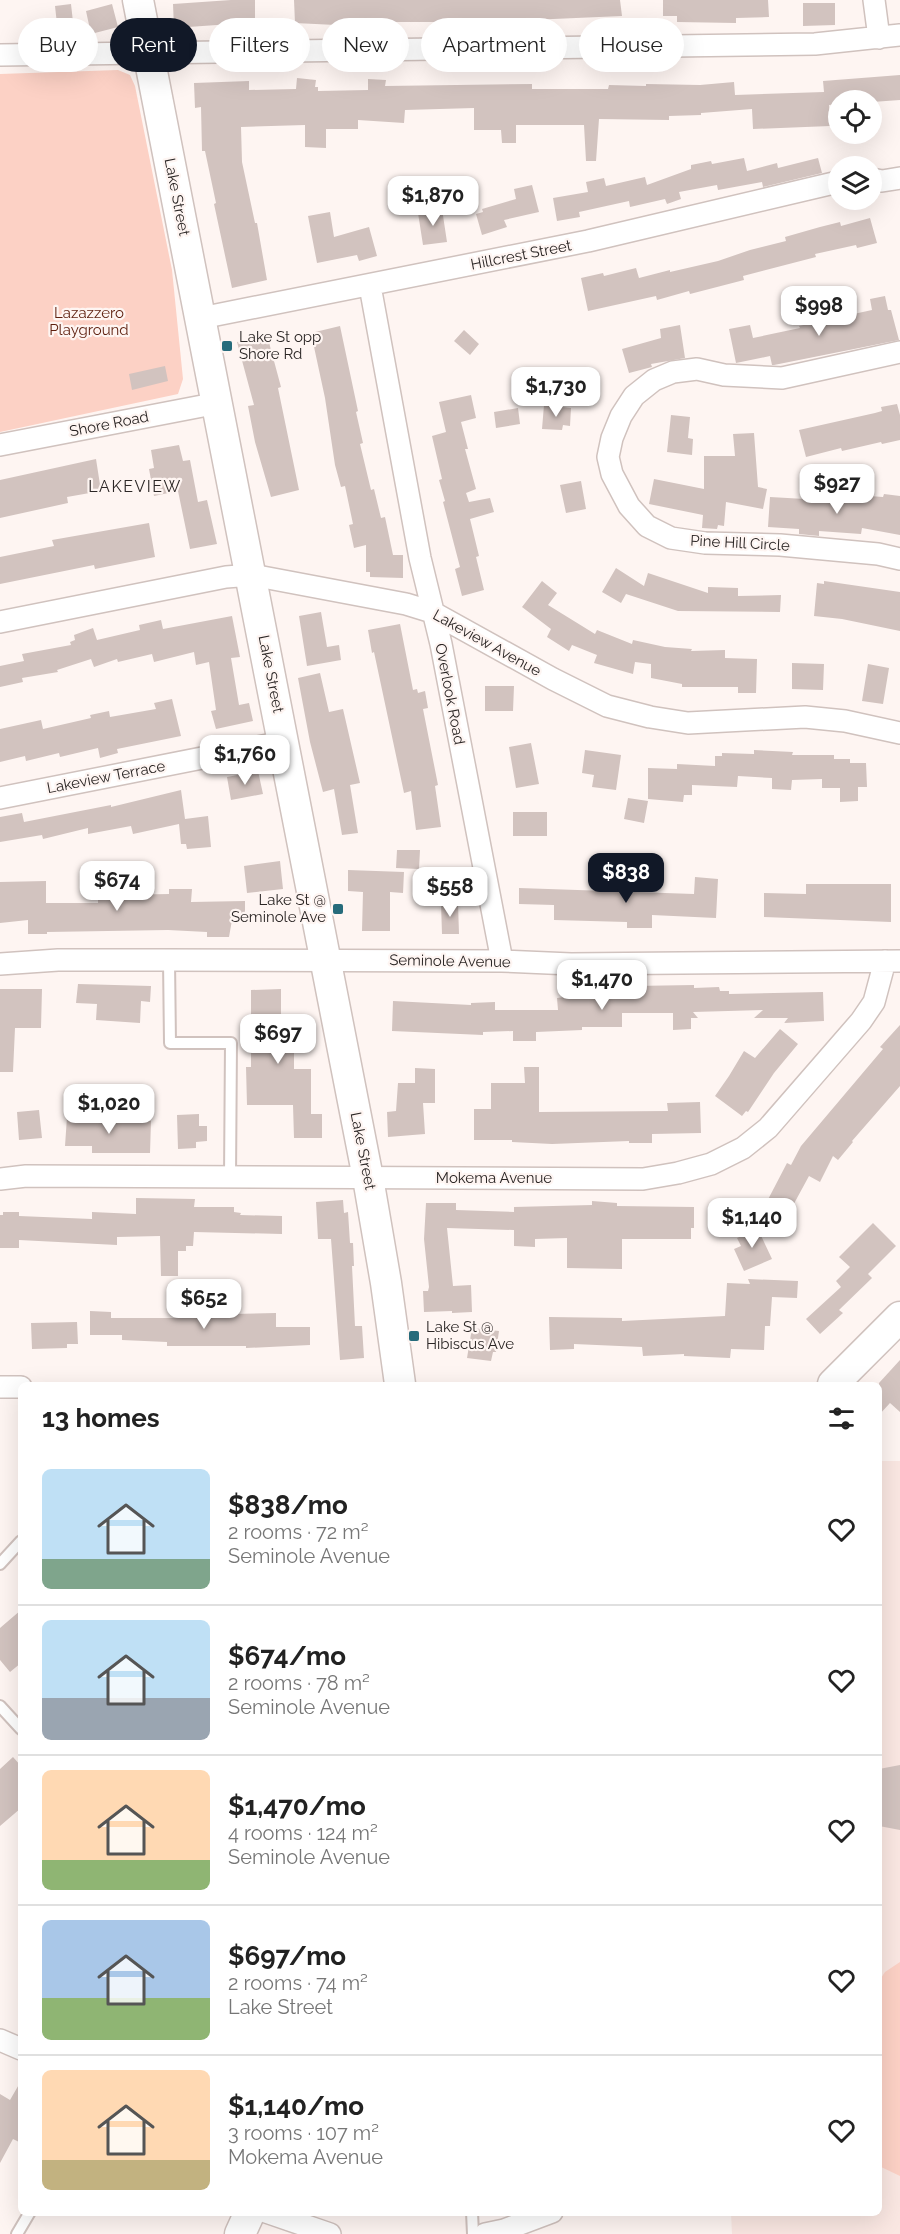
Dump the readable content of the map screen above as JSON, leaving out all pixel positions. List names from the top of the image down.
{
  "streets": {
    "street": [
      "Lake Street",
      "Hillcrest Street",
      "Shore Road",
      "Pine Hill Circle",
      "Lakeview Avenue",
      "Overlook Road",
      "Lakeview Terrace",
      "Seminole Avenue",
      "Mokema Avenue"
    ]
  },
  "crossings": [
    ["Lake Street", "Hillcrest Street"],
    ["Lake Street", "Shore Road"],
    ["Lake Street", "Lakeview Avenue"],
    ["Lake Street", "Lakeview Terrace"],
    ["Lake Street", "Seminole Avenue"],
    ["Lake Street", "Mokema Avenue"],
    ["Hillcrest Street", "Overlook Road"],
    ["Lakeview Avenue", "Overlook Road"],
    ["Overlook Road", "Seminole Avenue"],
    ["Seminole Avenue", "Mokema Avenue"]
  ],
  "districts": ["LAKEVIEW"],
  "parks": ["Lazazzero Playground"],
  "places": {
    "transit": ["Lake St opp Shore Rd", "Lake St @ Seminole Ave", "Lake St @ Hibiscus Ave"]
  },
  "page": {
    "chip": [
      "Buy",
      "Rent",
      "Filters",
      "New",
      "Apartment",
      "House"
    ],
    "price": [
      "$1,870",
      "$998",
      "$1,730",
      "$927",
      "$1,760",
      "$838",
      "$674",
      "$558",
      "$1,470",
      "$697",
      "$1,020",
      "$1,140",
      "$652"
    ],
    "heading": "13 homes",
    "list": [
      {
        "name": "$838/mo",
        "note": "2 rooms · 72 m² · Seminole Avenue"
      },
      {
        "name": "$674/mo",
        "note": "2 rooms · 78 m² · Seminole Avenue"
      },
      {
        "name": "$1,470/mo",
        "note": "4 rooms · 124 m² · Seminole Avenue"
      },
      {
        "name": "$697/mo",
        "note": "2 rooms · 74 m² · Lake Street"
      },
      {
        "name": "$1,140/mo",
        "note": "3 rooms · 107 m² · Mokema Avenue"
      }
    ]
  }
}
